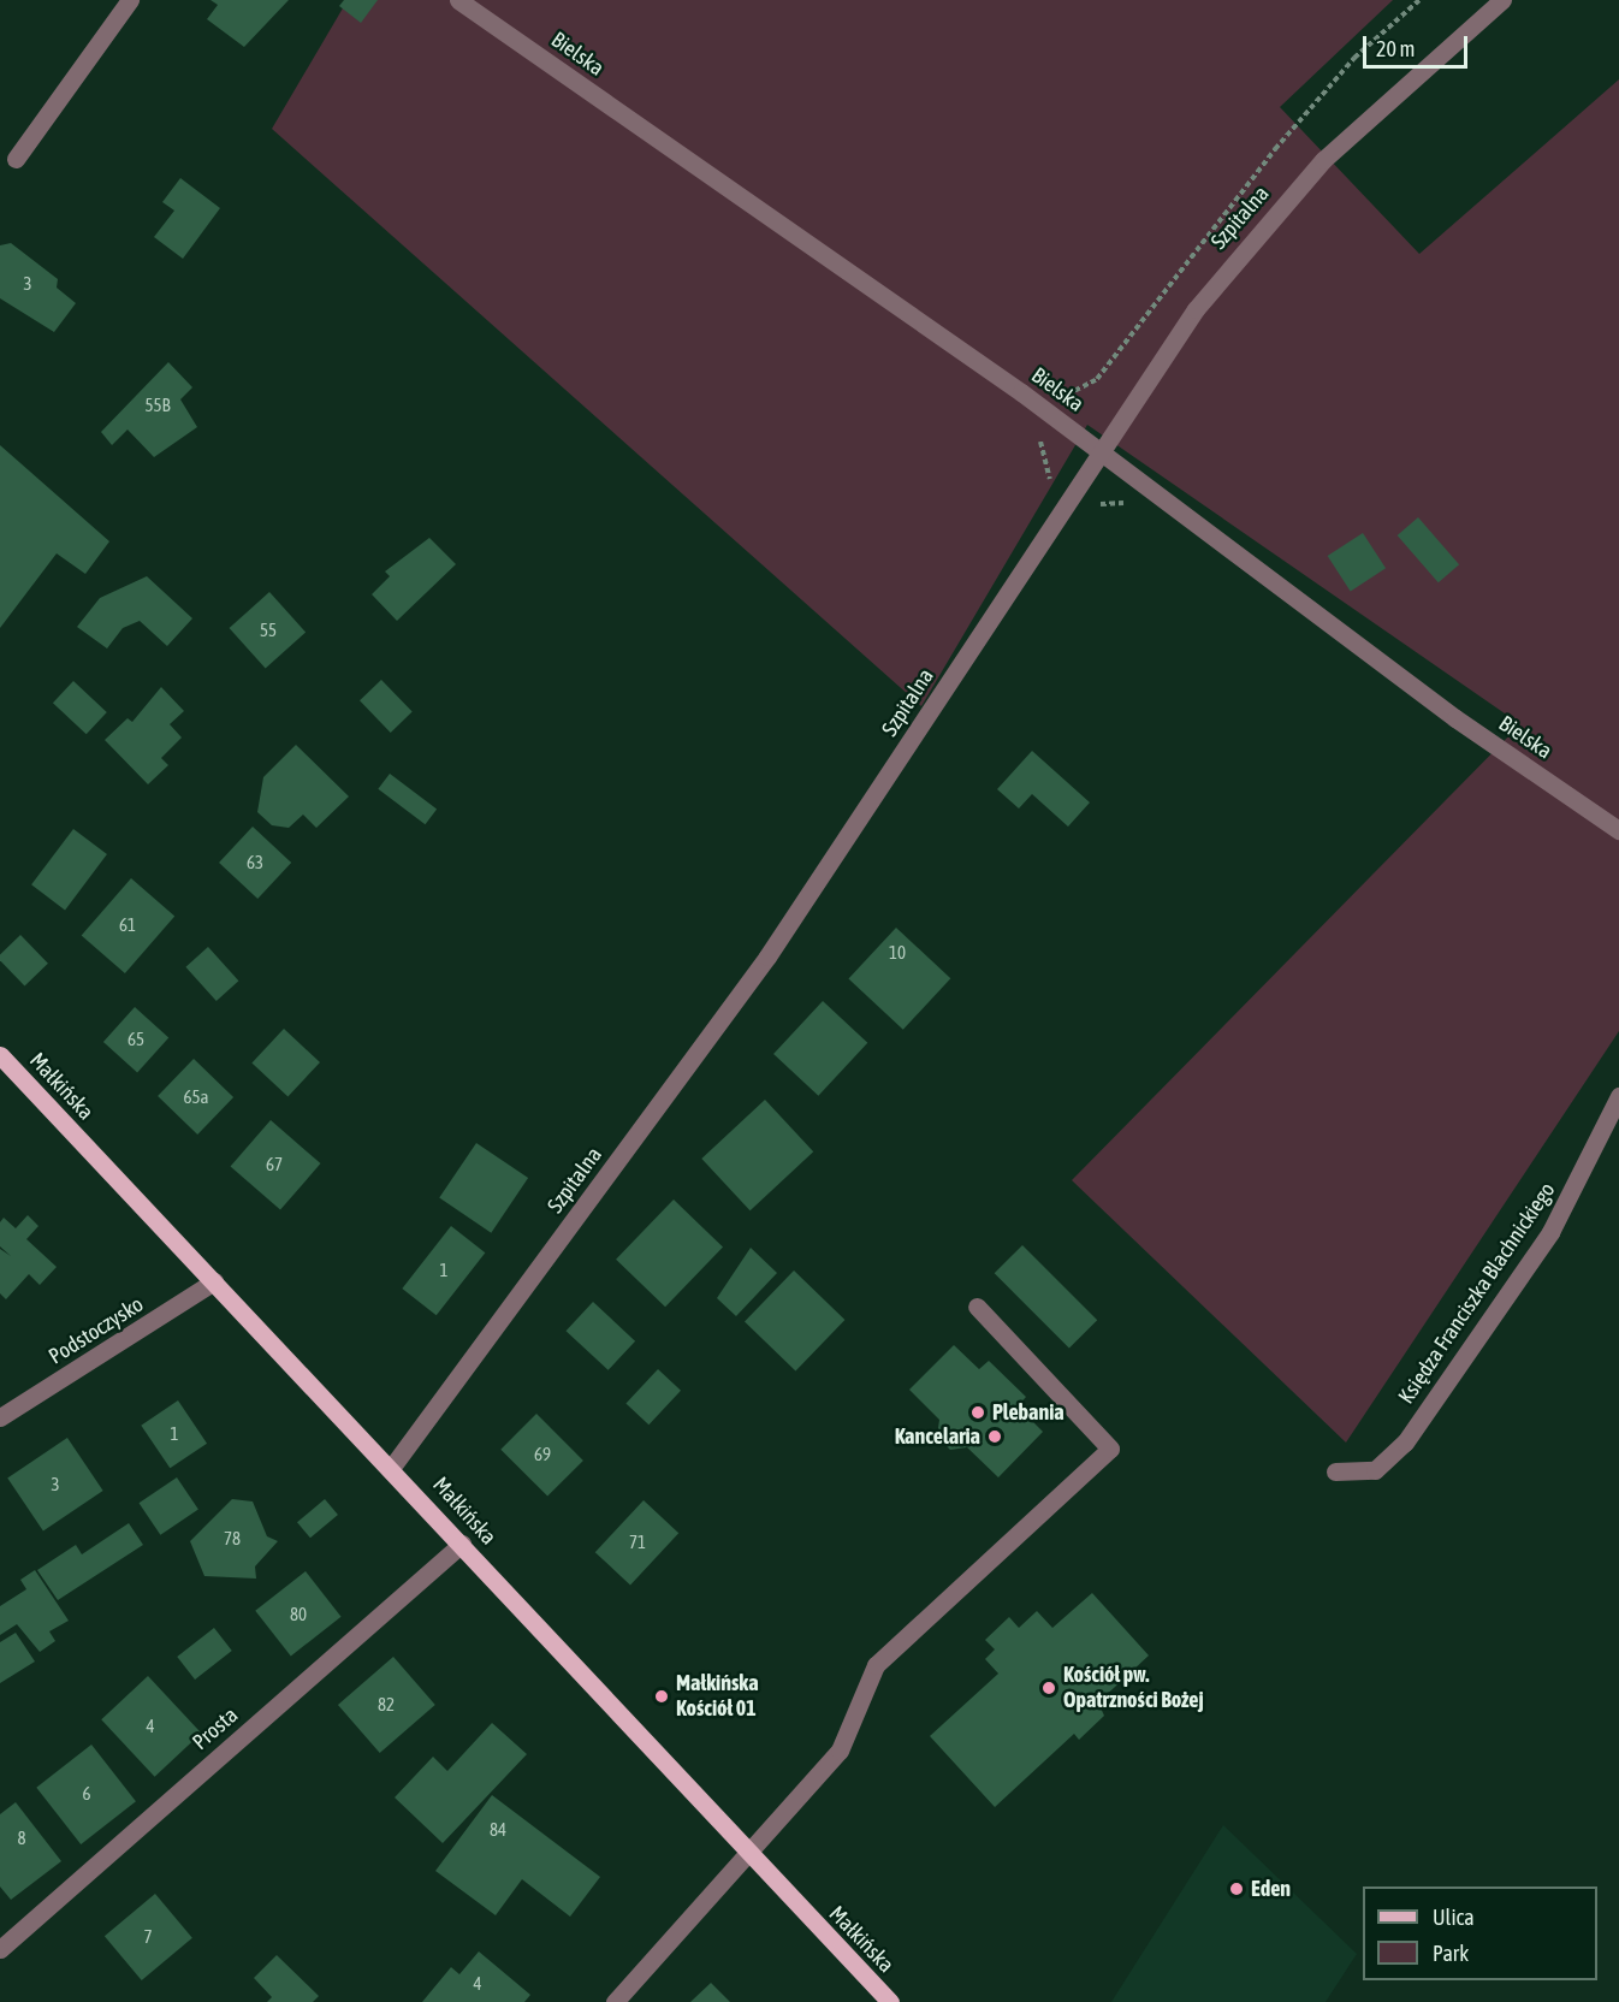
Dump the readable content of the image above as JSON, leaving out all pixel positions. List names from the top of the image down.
{
  "streets": {
    "main road": ["Małkińska"],
    "street": [
      "Bielska",
      "Szpitalna",
      "Księdza Franciszka Blachnickiego",
      "Podstoczysko",
      "Prosta"
    ]
  },
  "crossings": [
    ["Bielska", "Szpitalna"],
    ["Szpitalna", "Małkińska"],
    ["Małkińska", "Podstoczysko"],
    ["Małkińska", "Prosta"]
  ],
  "places": [
    "Plebania",
    "Kancelaria",
    "Kościół pw. Opatrzności Bożej",
    "Małkińska Kościół 01",
    "Eden"
  ],
  "house_numbers": [
    "3",
    "55B",
    "55",
    "63",
    "61",
    "10",
    "65",
    "65a",
    "67",
    "1",
    "1",
    "69",
    "3",
    "78",
    "71",
    "80",
    "82",
    "4",
    "6",
    "84",
    "8",
    "7",
    "4"
  ],
  "legend": ["Ulica", "Park"],
  "scale_bar": "20 m"
}
